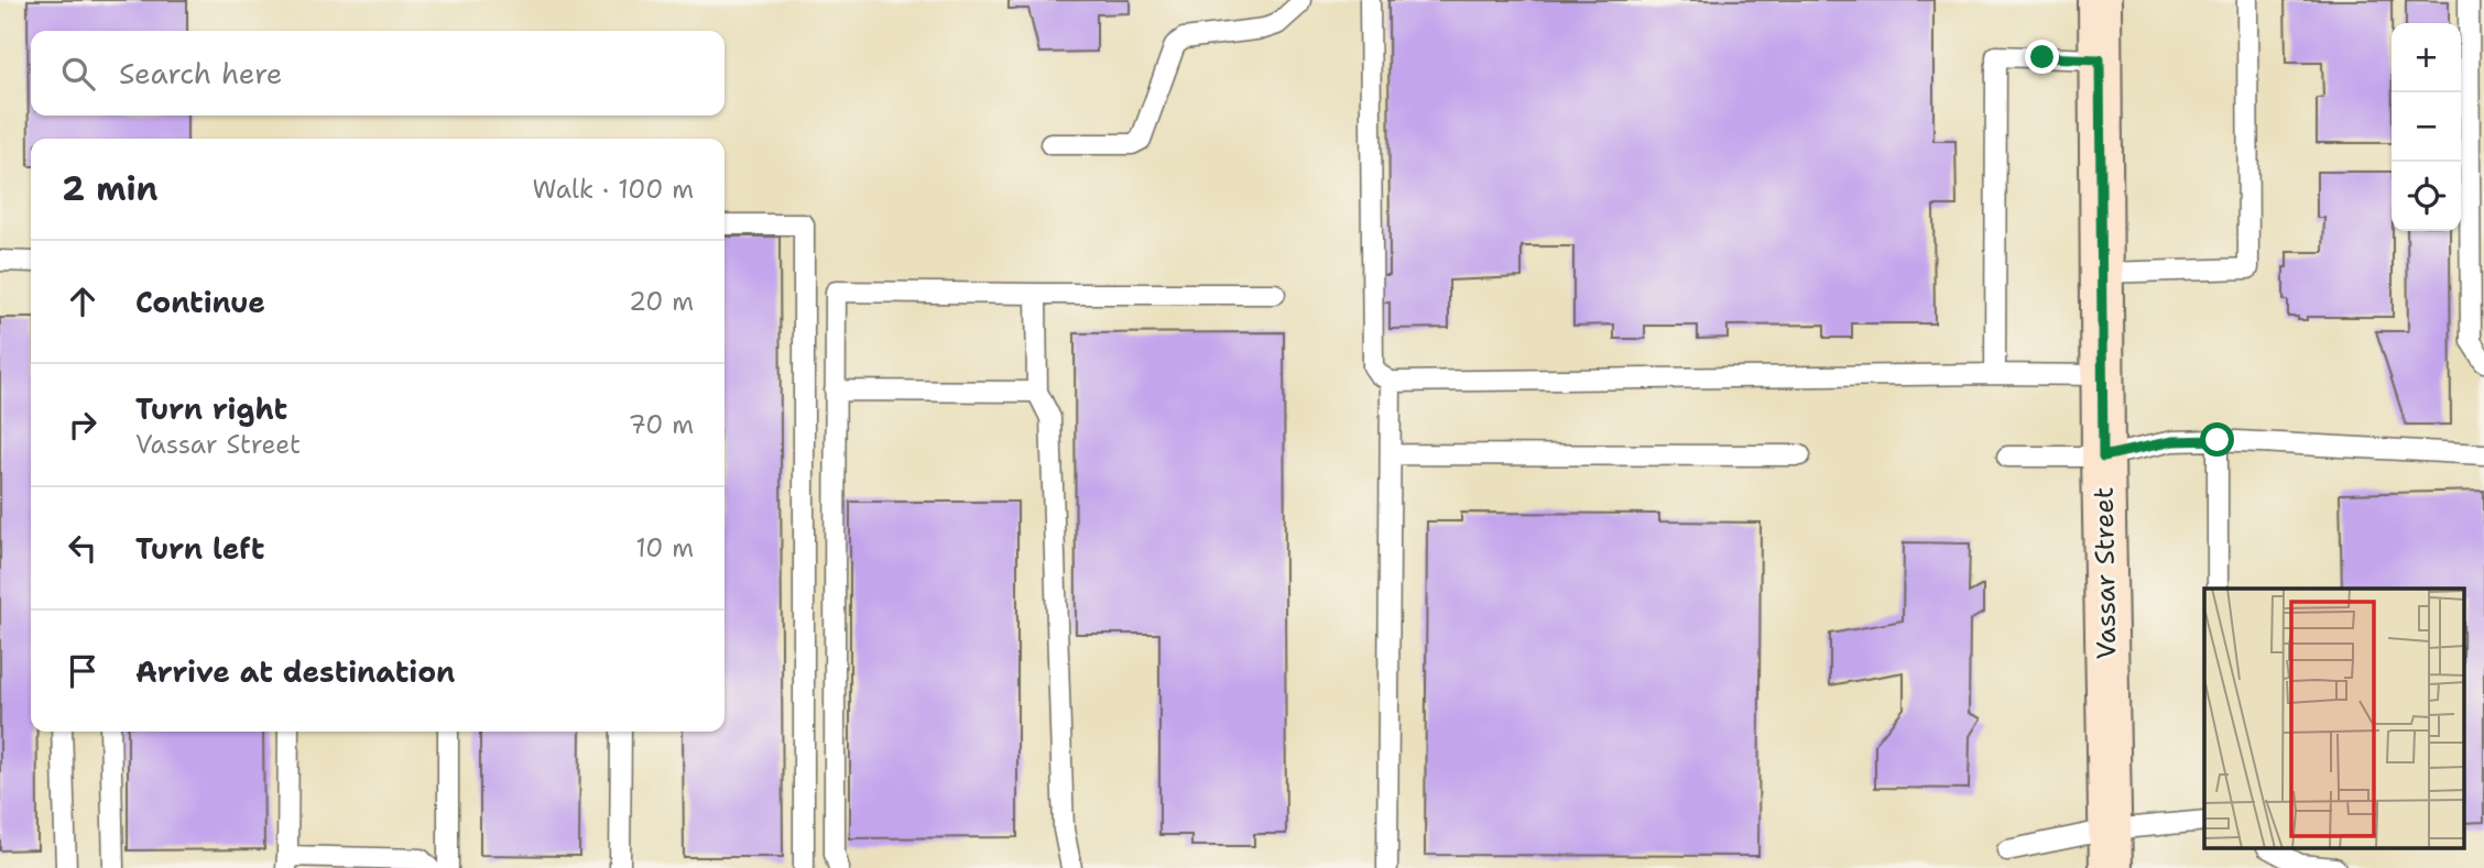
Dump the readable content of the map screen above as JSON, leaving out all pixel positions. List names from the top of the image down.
{
  "streets": {
    "street": ["Vassar Street"]
  },
  "page": {
    "map_buttons": ["+", "−"],
    "search": "Search here",
    "heading": ["2 min", "Walk · 100 m"],
    "list": [
      ["Continue", "20 m"],
      ["Turn right", "Vassar Street", "70 m"],
      ["Turn left", "10 m"],
      "Arrive at destination"
    ]
  }
}
